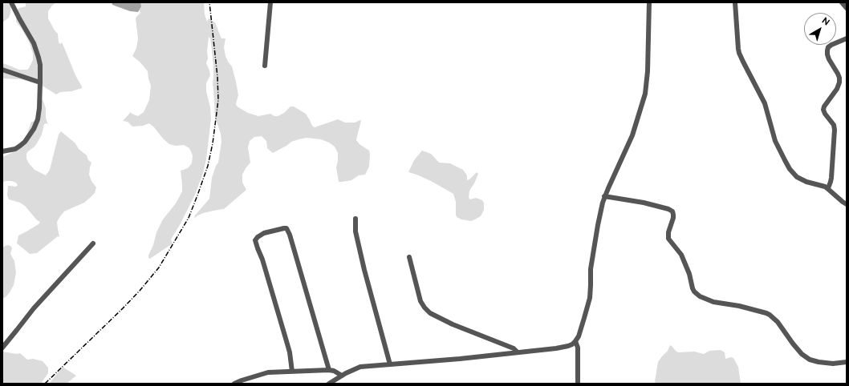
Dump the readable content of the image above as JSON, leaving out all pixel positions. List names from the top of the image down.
{
  "north": "top right"
}
